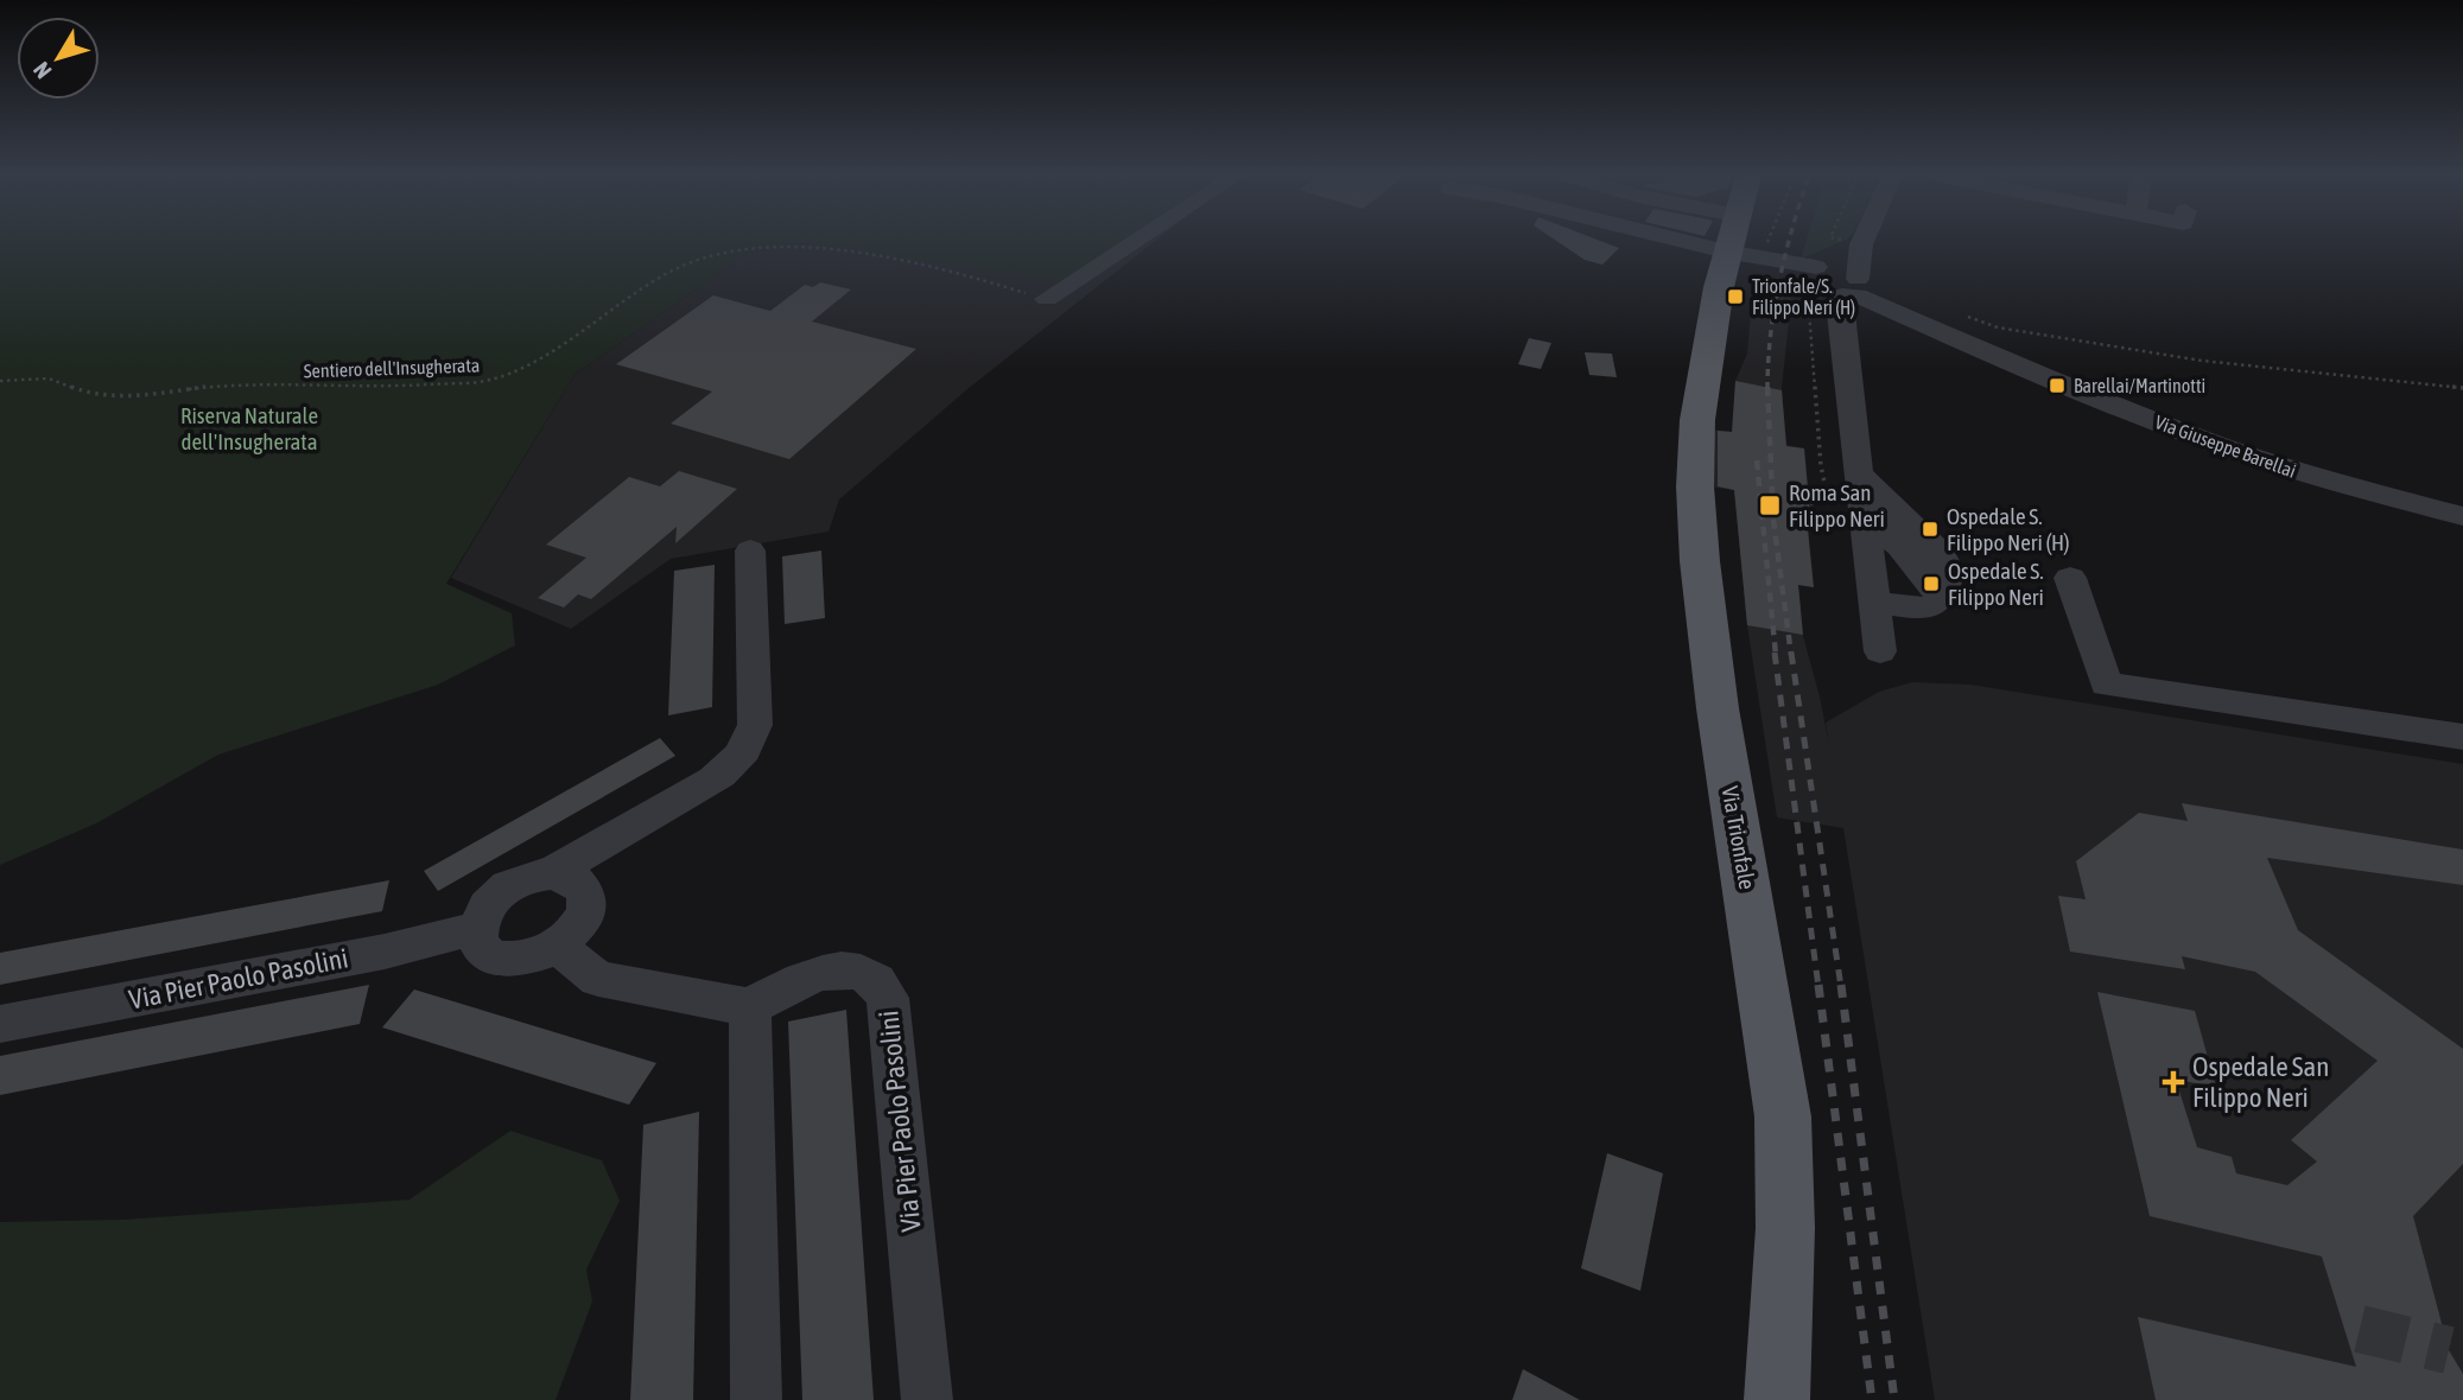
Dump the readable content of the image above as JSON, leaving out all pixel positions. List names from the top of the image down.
{
  "streets": {
    "main road": ["Via Trionfale"],
    "street": ["Via Giuseppe Barellai", "Via Pier Paolo Pasolini"],
    "path": ["Sentiero dell'Insugherata"]
  },
  "parks": ["Riserva Naturale dell'Insugherata"],
  "places": {
    "transit": [
      "Trionfale/S. Filippo Neri (H)",
      "Barellai/Martinotti",
      "Roma San Filippo Neri",
      "Ospedale S. Filippo Neri (H)",
      "Ospedale S. Filippo Neri"
    ],
    "health": ["Ospedale San Filippo Neri"]
  },
  "north": "bottom left"
}
